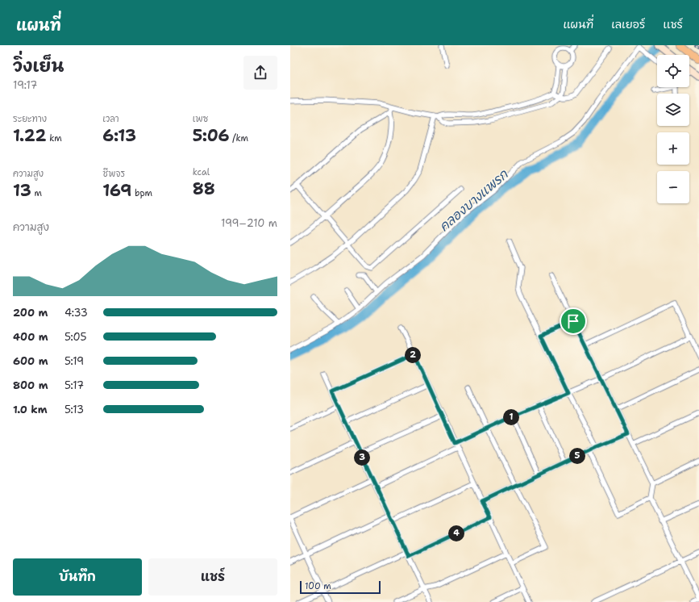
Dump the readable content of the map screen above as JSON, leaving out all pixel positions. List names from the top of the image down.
{
  "water": ["คลองบางแพรก"],
  "scale_bar": "100 m",
  "page": {
    "header": "แผนที่",
    "nav": ["แผนที่", "เลเยอร์", "แชร์"],
    "heading": ["วิ่งเย็น", "19:17"],
    "map_buttons": ["+", "−"],
    "stats": [
      ["ระยะทาง", "1.22 km"],
      ["เวลา", "6:13"],
      ["เพซ", "5:06 /km"],
      ["ความสูง", "13 m"],
      ["ชีพจร", "169 bpm"],
      ["kcal", "88"]
    ],
    "chart": ["ความสูง", "199–210 m"],
    "list": [
      {
        "name": "200 m",
        "note": "4:33"
      },
      {
        "name": "400 m",
        "note": "5:05"
      },
      {
        "name": "600 m",
        "note": "5:19"
      },
      {
        "name": "800 m",
        "note": "5:17"
      },
      {
        "name": "1.0 km",
        "note": "5:13"
      }
    ],
    "pins": [
      "2",
      "1",
      "5",
      "3",
      "4"
    ],
    "buttons": ["บันทึก", "แชร์"],
    "scale": "100 m"
  }
}
